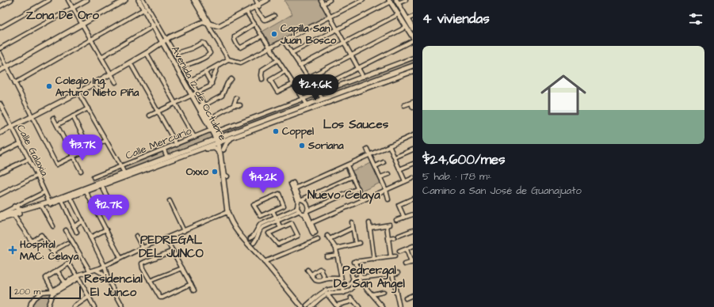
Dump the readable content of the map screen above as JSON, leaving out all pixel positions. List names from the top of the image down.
{
  "streets": {
    "main road": ["Avenida 12 de Octubre"],
    "street": ["Calle Mercurio", "Calle Galaxia"]
  },
  "crossings": [
    ["Avenida 12 de Octubre", "Calle Mercurio"]
  ],
  "districts": [
    "Zona De Oro",
    "Los Sauces",
    "Nuevo Celaya",
    "PEDREGAL DEL JUNCO",
    "Pedrergal De San Angel",
    "Residencial El Junco"
  ],
  "places": {
    "other": [
      "Capilla San Juan Bosco",
      "Colegio Ing. Arturo Nieto Piña",
      "Coppel",
      "Soriana",
      "Oxxo"
    ],
    "health": ["Hospital MAC: Celaya"]
  },
  "scale_bar": "200 m",
  "page": {
    "heading": "4 viviendas",
    "list": [
      {
        "name": "$24,600/mes",
        "note": "5 hab. · 178 m² · Camino a San José de Guanajuato"
      }
    ],
    "price": [
      "$24.6K",
      "$13.7K",
      "$14.2K",
      "$12.7K"
    ],
    "scale": "200 m"
  }
}
